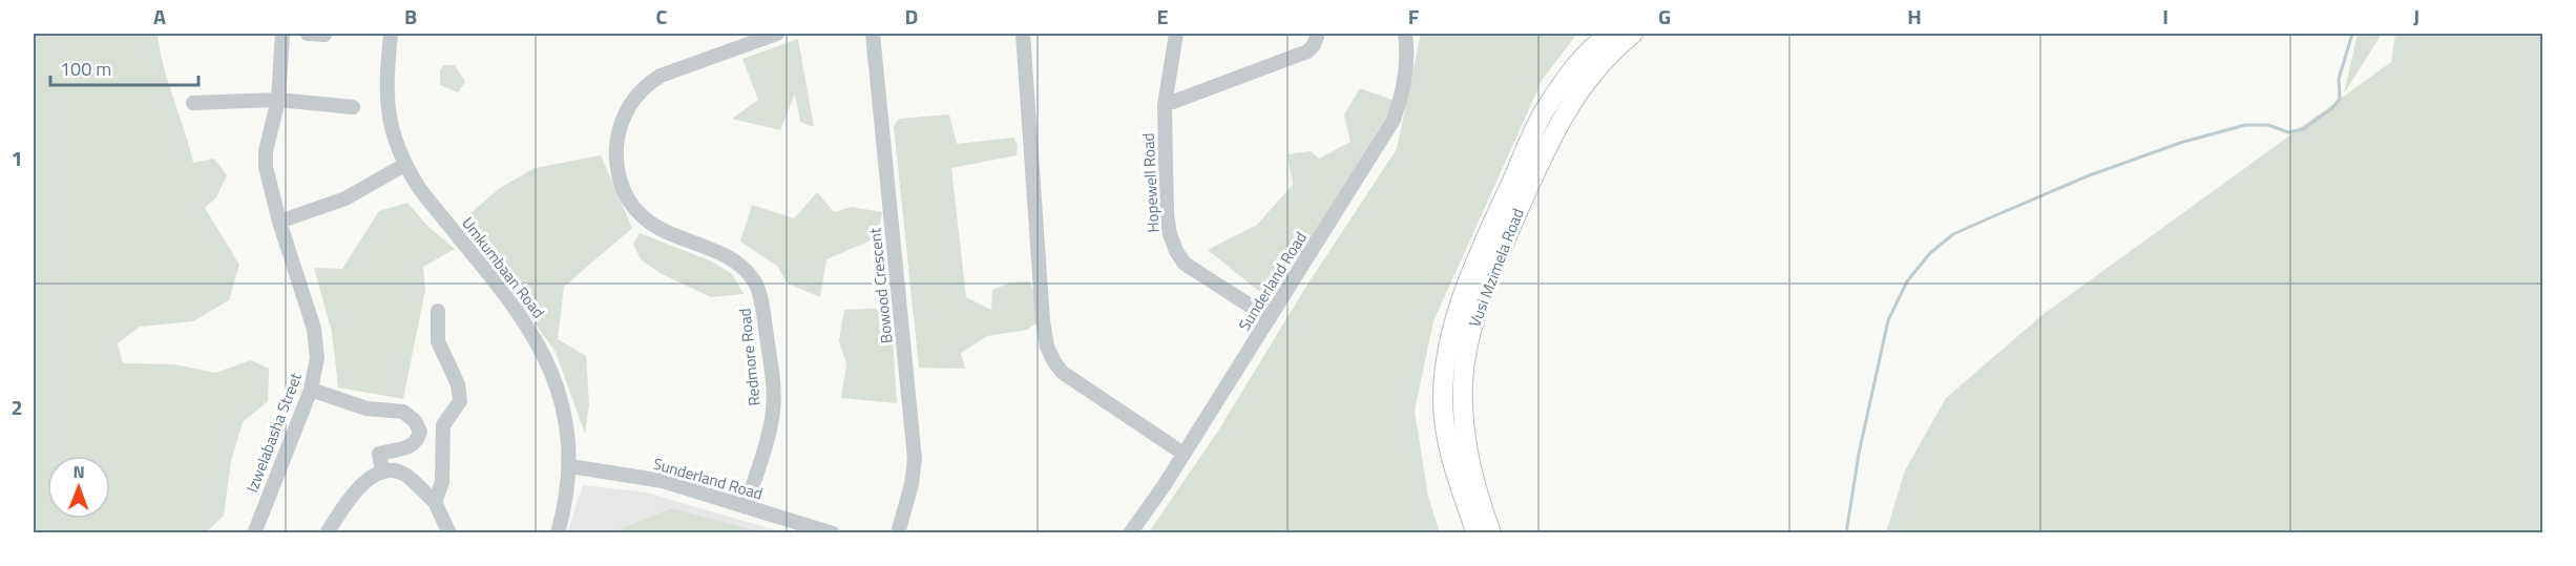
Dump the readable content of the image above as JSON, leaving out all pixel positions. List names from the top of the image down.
{
  "streets": {
    "main road": ["Vusi Mzimela Road"],
    "street": [
      "Hopewell Road",
      "Umkumbaan Road",
      "Sunderland Road",
      "Bowood Crescent",
      "Redmore Road",
      "Izwelabasha Street"
    ]
  },
  "crossings": [
    ["Hopewell Road", "Sunderland Road"],
    ["Umkumbaan Road", "Sunderland Road"],
    ["Sunderland Road", "Redmore Road"]
  ],
  "scale_bar": "100 m",
  "north": "top",
  "grid": {
    "columns": [
      "A",
      "B",
      "C",
      "D",
      "E",
      "F",
      "G",
      "H",
      "I",
      "J"
    ],
    "rows": ["1", "2"]
  }
}
